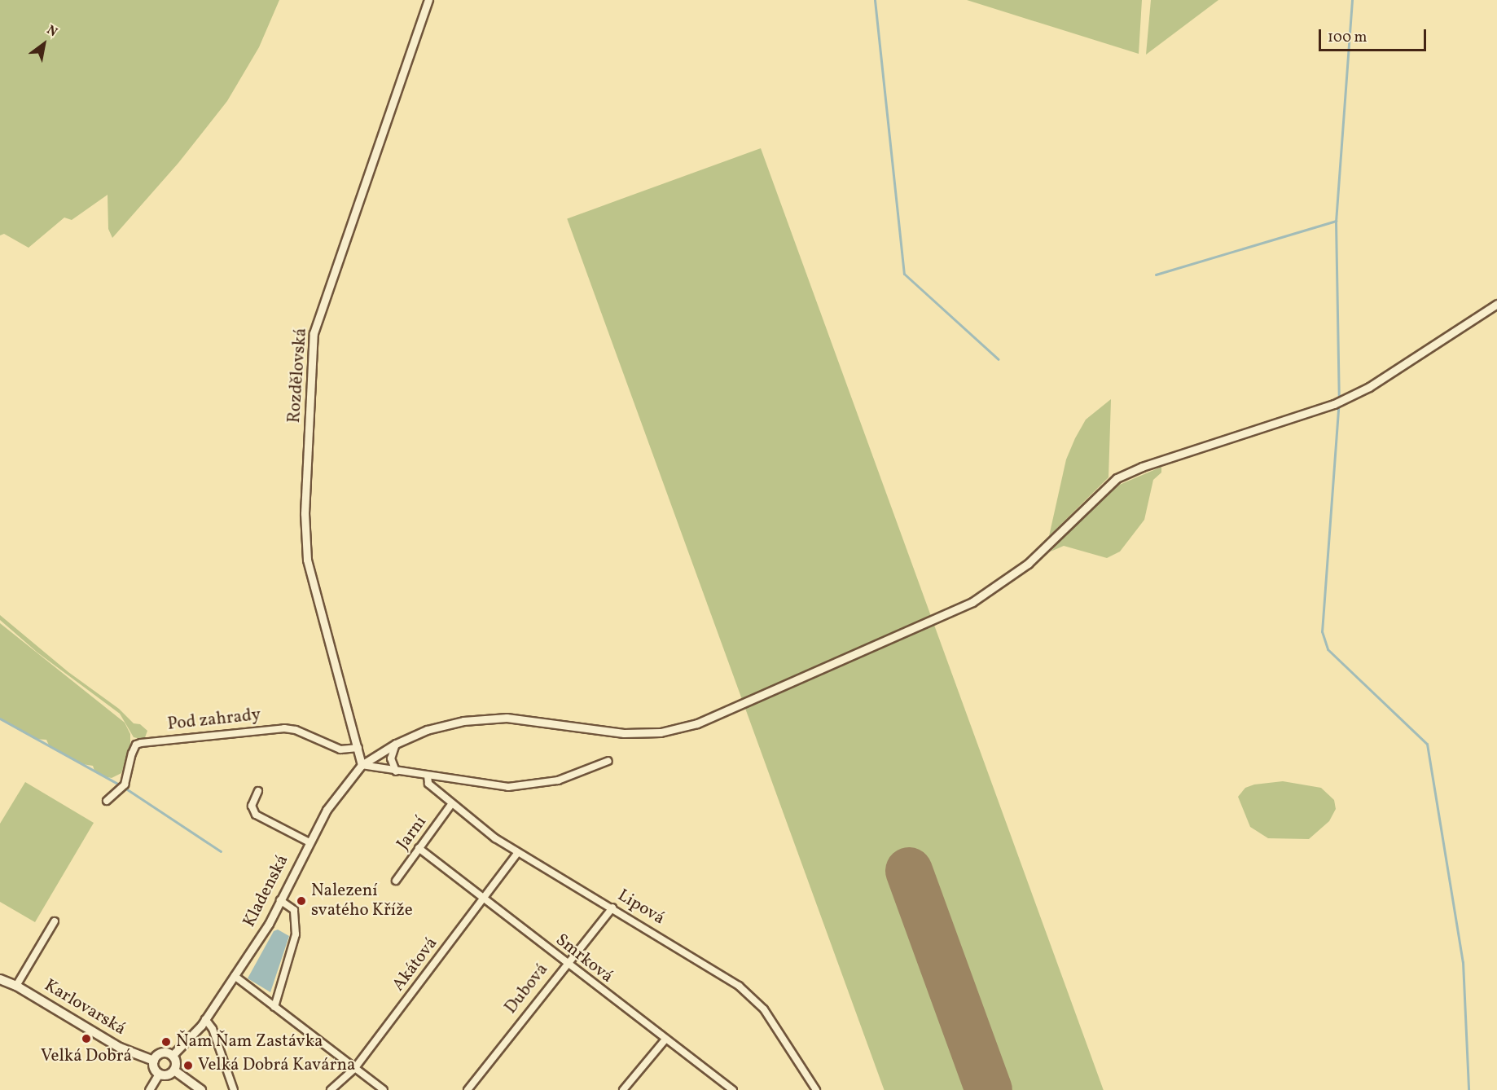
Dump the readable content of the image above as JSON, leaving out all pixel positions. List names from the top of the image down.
{
  "streets": {
    "main road": ["Karlovarská"],
    "street": [
      "Rozdělovská",
      "Pod zahrady",
      "Jarní",
      "Kladenská",
      "Lipová",
      "Smrková",
      "Akátová",
      "Dubová"
    ]
  },
  "crossings": [
    ["Rozdělovská", "Pod zahrady"],
    ["Rozdělovská", "Kladenská"],
    ["Jarní", "Lipová"],
    ["Jarní", "Smrková"],
    ["Kladenská", "Karlovarská"],
    ["Lipová", "Akátová"],
    ["Lipová", "Dubová"],
    ["Smrková", "Akátová"],
    ["Smrková", "Dubová"]
  ],
  "places": [
    "Nalezení svatého Kříže",
    "Velká Dobrá",
    "Ňam Ňam Zastávka",
    "Velká Dobrá Kavárna"
  ],
  "scale_bar": "100 m",
  "north": "top right"
}
